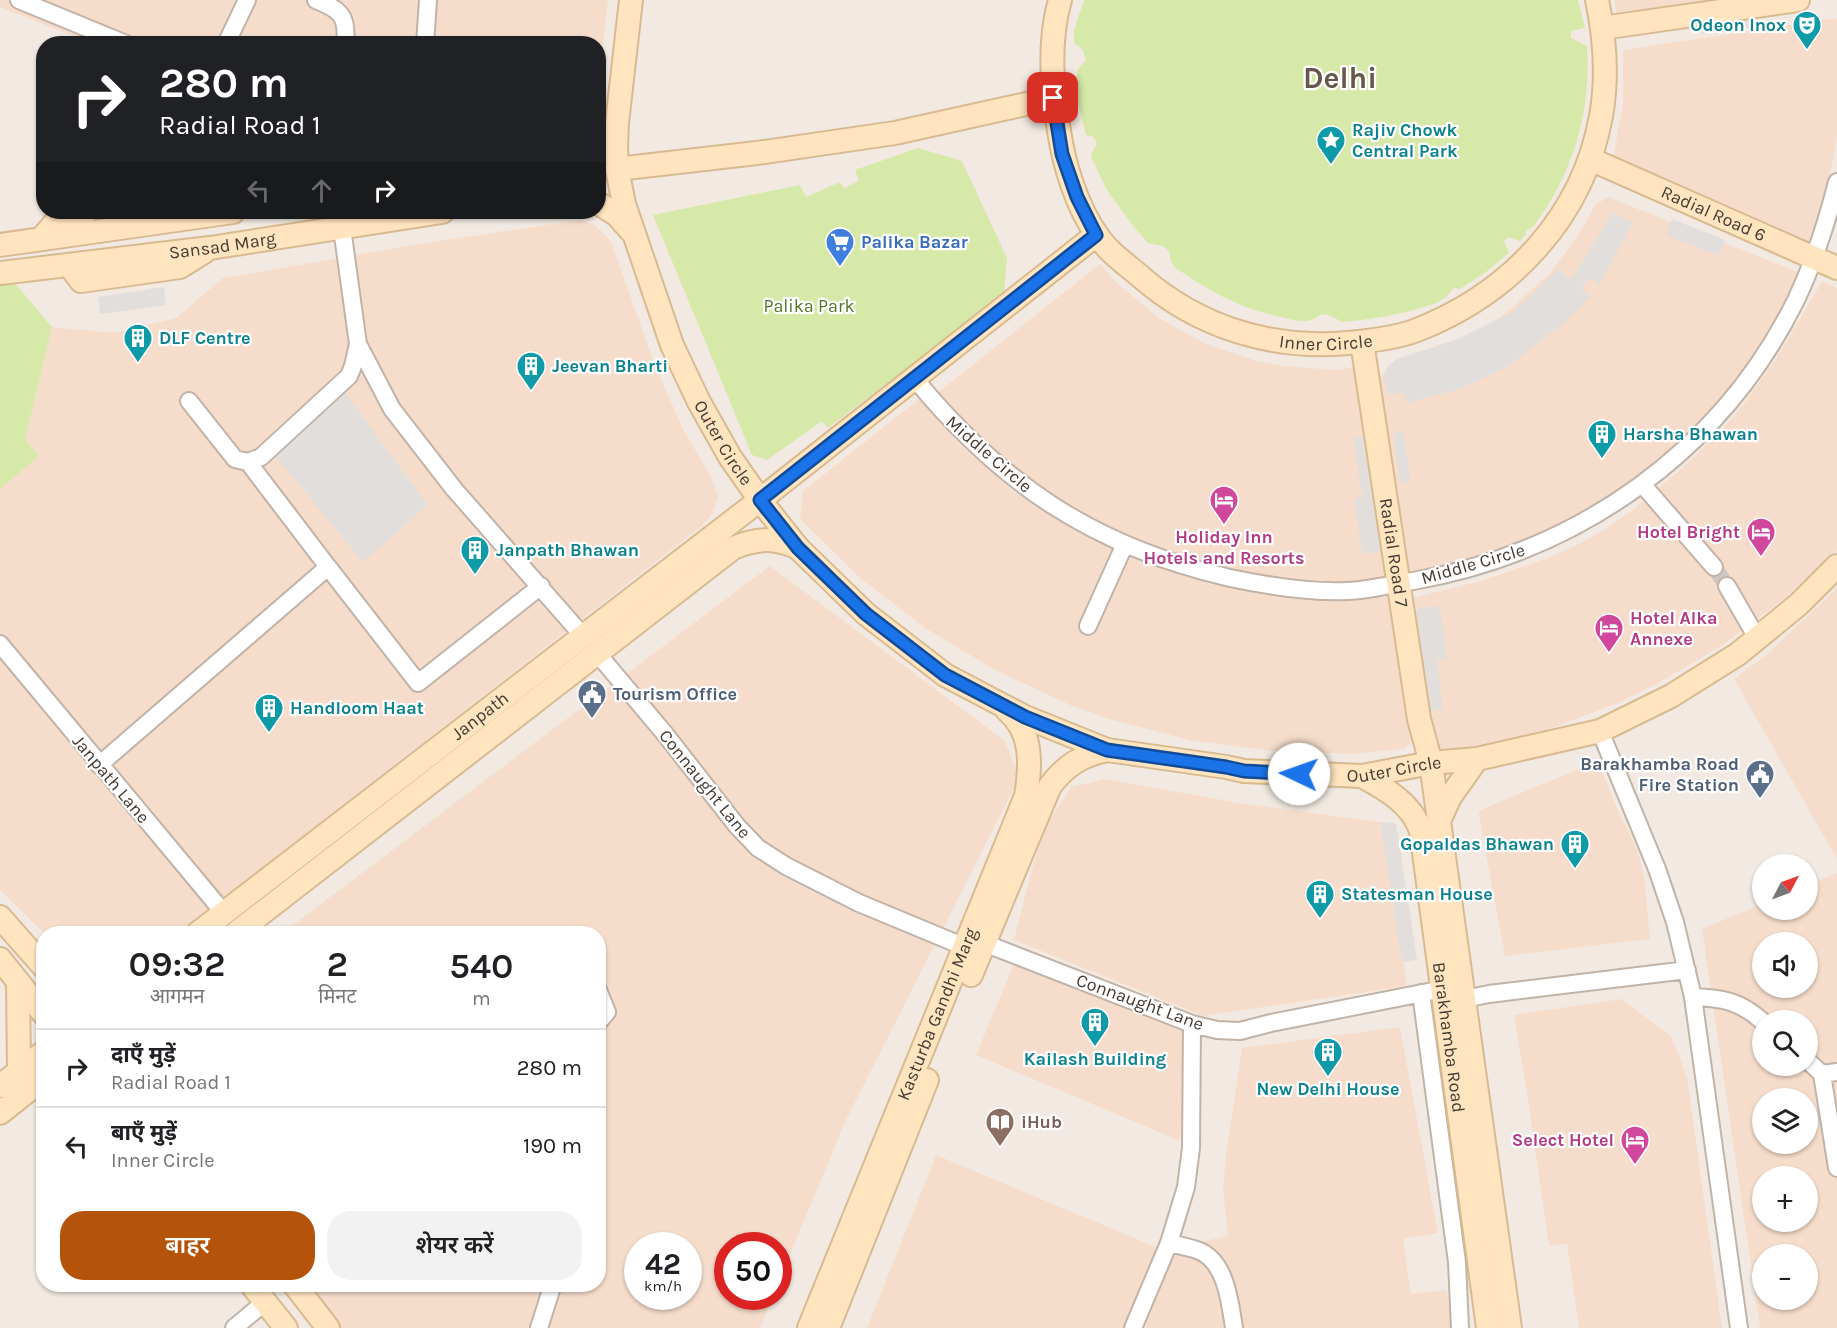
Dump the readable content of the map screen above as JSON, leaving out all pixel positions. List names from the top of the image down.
{
  "streets": {
    "main road": [
      "Radial Road 6",
      "Sansad Marg",
      "Inner Circle",
      "Outer Circle",
      "Radial Road 7",
      "Janpath",
      "Kasturba Gandhi Marg",
      "Barakhamba Road"
    ],
    "street": ["Middle Circle", "Janpath Lane", "Connaught Lane"]
  },
  "crossings": [
    ["Radial Road 6", "Inner Circle"],
    ["Radial Road 6", "Middle Circle"],
    ["Inner Circle", "Radial Road 7"],
    ["Inner Circle", "Janpath"],
    ["Outer Circle", "Radial Road 7"],
    ["Outer Circle", "Janpath"],
    ["Outer Circle", "Kasturba Gandhi Marg"],
    ["Outer Circle", "Barakhamba Road"],
    ["Middle Circle", "Radial Road 7"],
    ["Middle Circle", "Janpath"],
    ["Radial Road 7", "Barakhamba Road"],
    ["Janpath", "Janpath Lane"],
    ["Janpath", "Connaught Lane"],
    ["Connaught Lane", "Kasturba Gandhi Marg"],
    ["Connaught Lane", "Barakhamba Road"]
  ],
  "districts": ["Delhi"],
  "parks": ["Palika Park"],
  "places": {
    "theatre": ["Odeon Inox"],
    "place": ["Rajiv Chowk Central Park"],
    "supermarket": ["Palika Bazar"],
    "building": [
      "DLF Centre",
      "Jeevan Bharti",
      "Harsha Bhawan",
      "Janpath Bhawan",
      "Handloom Haat",
      "Gopaldas Bhawan",
      "Statesman House",
      "Kailash Building",
      "New Delhi House"
    ],
    "hotel": [
      "Holiday Inn Hotels and Resorts",
      "Hotel Bright",
      "Hotel Alka Annexe",
      "Select Hotel"
    ],
    "public building": ["Tourism Office", "Barakhamba Road Fire Station"],
    "library": ["iHub"]
  },
  "north": "top right",
  "page": {
    "turn": ["280 m", "Radial Road 1"],
    "map_buttons": ["+", "−"],
    "eta": [
      "09:32",
      "आगमन",
      "2",
      "मिनट",
      "540",
      "m"
    ],
    "list": [
      {
        "name": "दाएँ मुड़ें",
        "note": "Radial Road 1",
        "value": "280 m"
      },
      {
        "name": "बाएँ मुड़ें",
        "note": "Inner Circle",
        "value": "190 m"
      }
    ],
    "buttons": ["बाहर", "शेयर करें"],
    "speed": "42 km/h",
    "limit": "50"
  }
}
